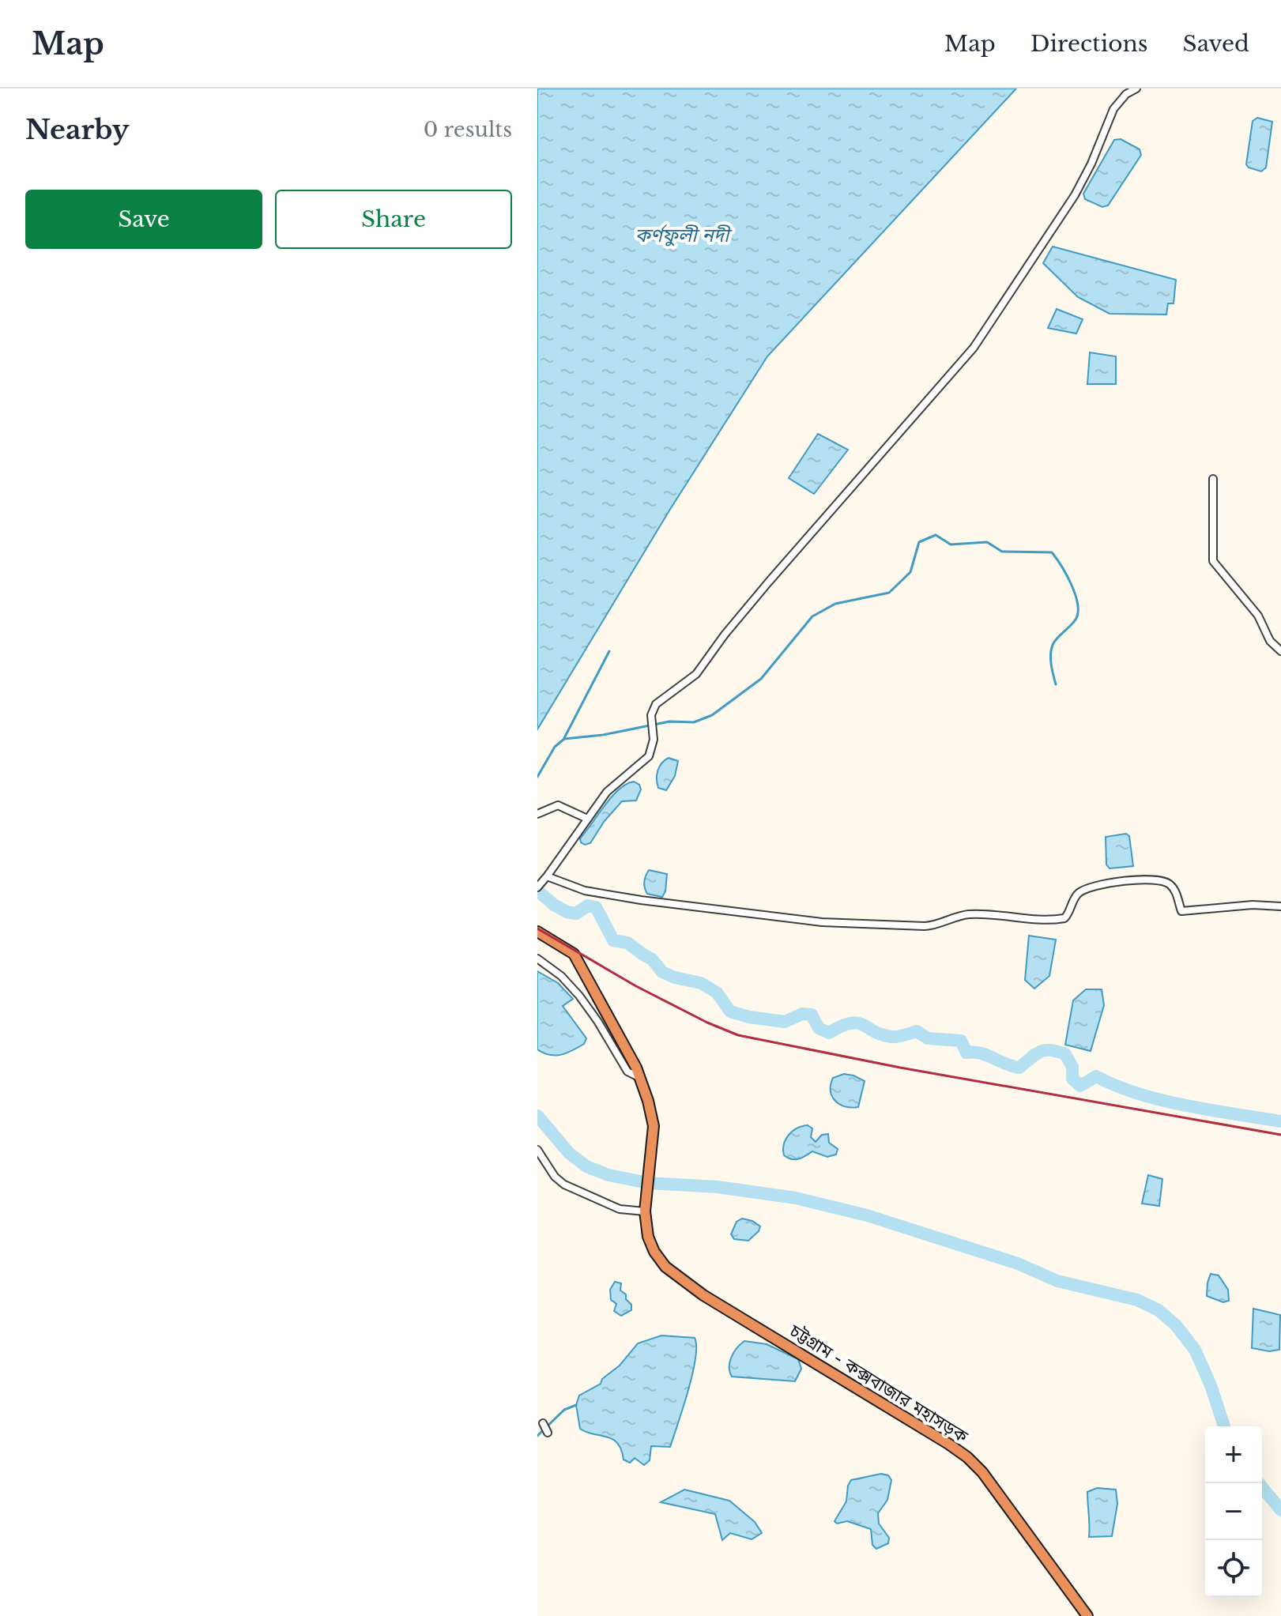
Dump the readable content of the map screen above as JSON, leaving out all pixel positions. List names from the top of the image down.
{
  "streets": {
    "highway": ["চট্টগ্রাম - কক্সবাজার মহাসড়ক"]
  },
  "water": ["কর্ণফুলী নদী"],
  "page": {
    "header": "Map",
    "nav": ["Map", "Directions", "Saved"],
    "heading": ["Nearby", "0 results"],
    "buttons": ["Save", "Share"],
    "map_buttons": ["+", "−"]
  }
}
